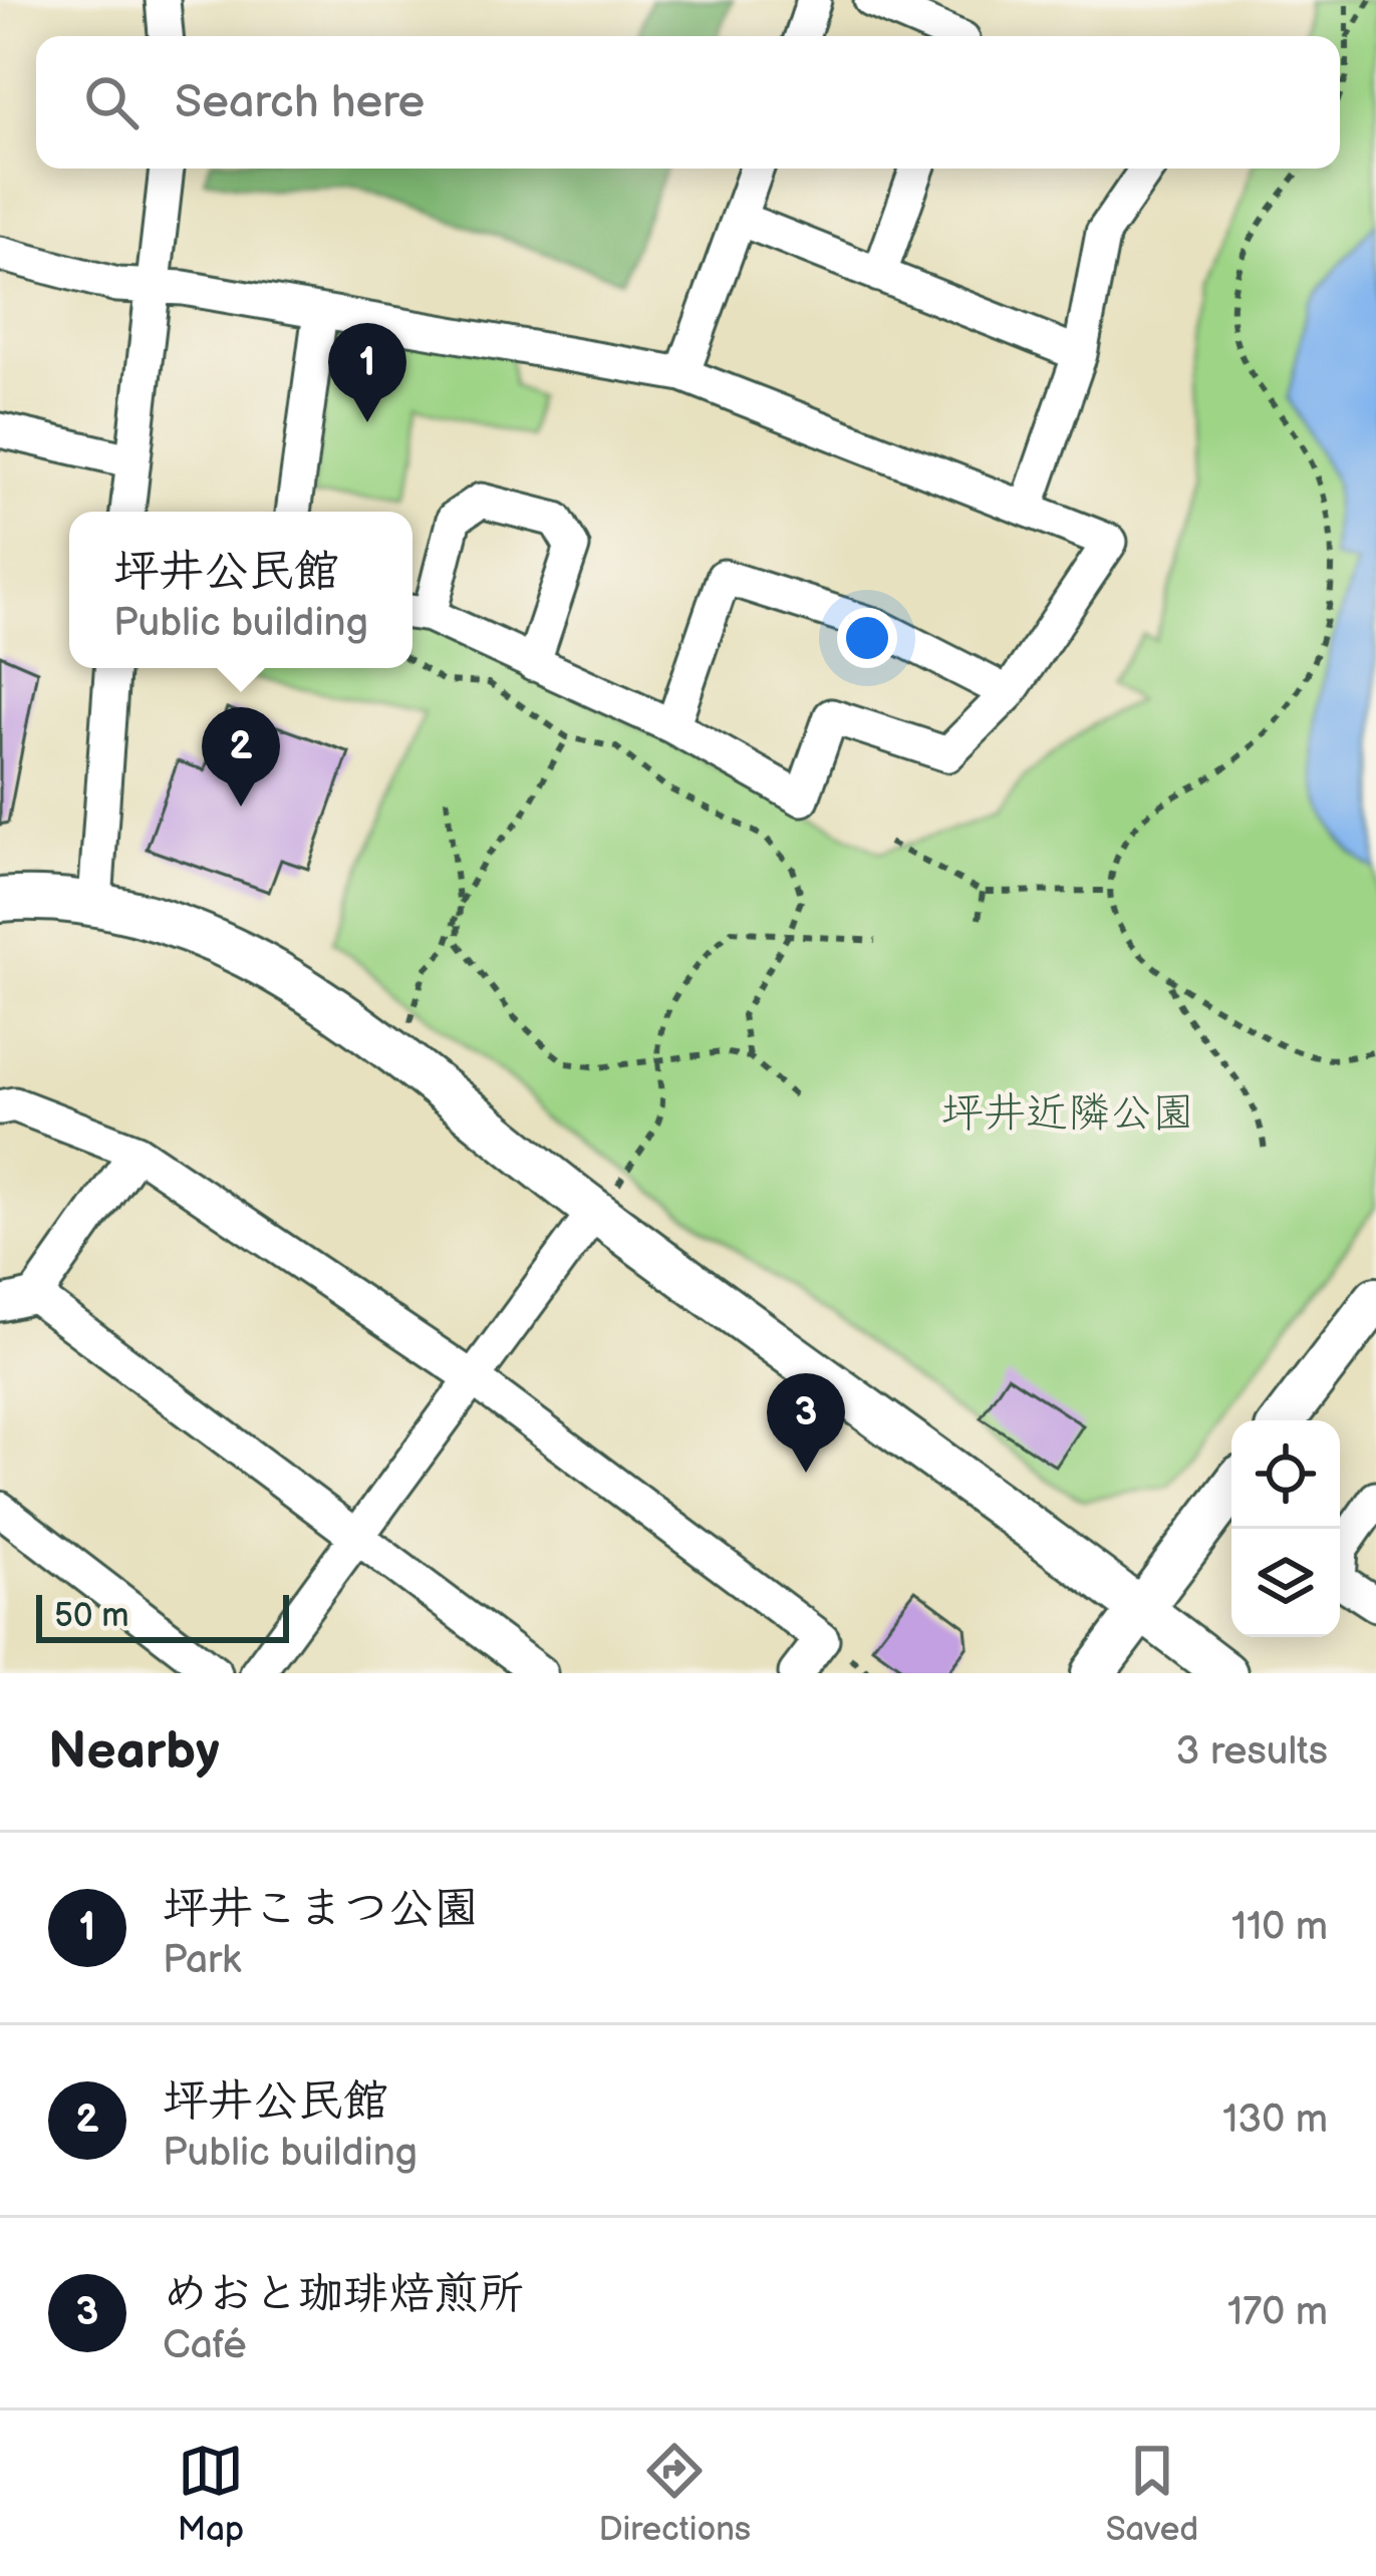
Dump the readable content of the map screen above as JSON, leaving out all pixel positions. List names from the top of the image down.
{
  "parks": ["坪井近隣公園"],
  "scale_bar": "50 m",
  "page": {
    "search": "Search here",
    "pins": ["1", "2", "3"],
    "popup": ["坪井公民館", "Public building"],
    "scale": "50 m",
    "heading": ["Nearby", "3 results"],
    "list": [
      {
        "mark": "1",
        "name": "坪井こまつ公園",
        "note": "Park",
        "value": "110 m"
      },
      {
        "mark": "2",
        "name": "坪井公民館",
        "note": "Public building",
        "value": "130 m"
      },
      {
        "mark": "3",
        "name": "めおと珈琲焙煎所",
        "note": "Café",
        "value": "170 m"
      }
    ],
    "nav": ["Map", "Directions", "Saved"]
  }
}
